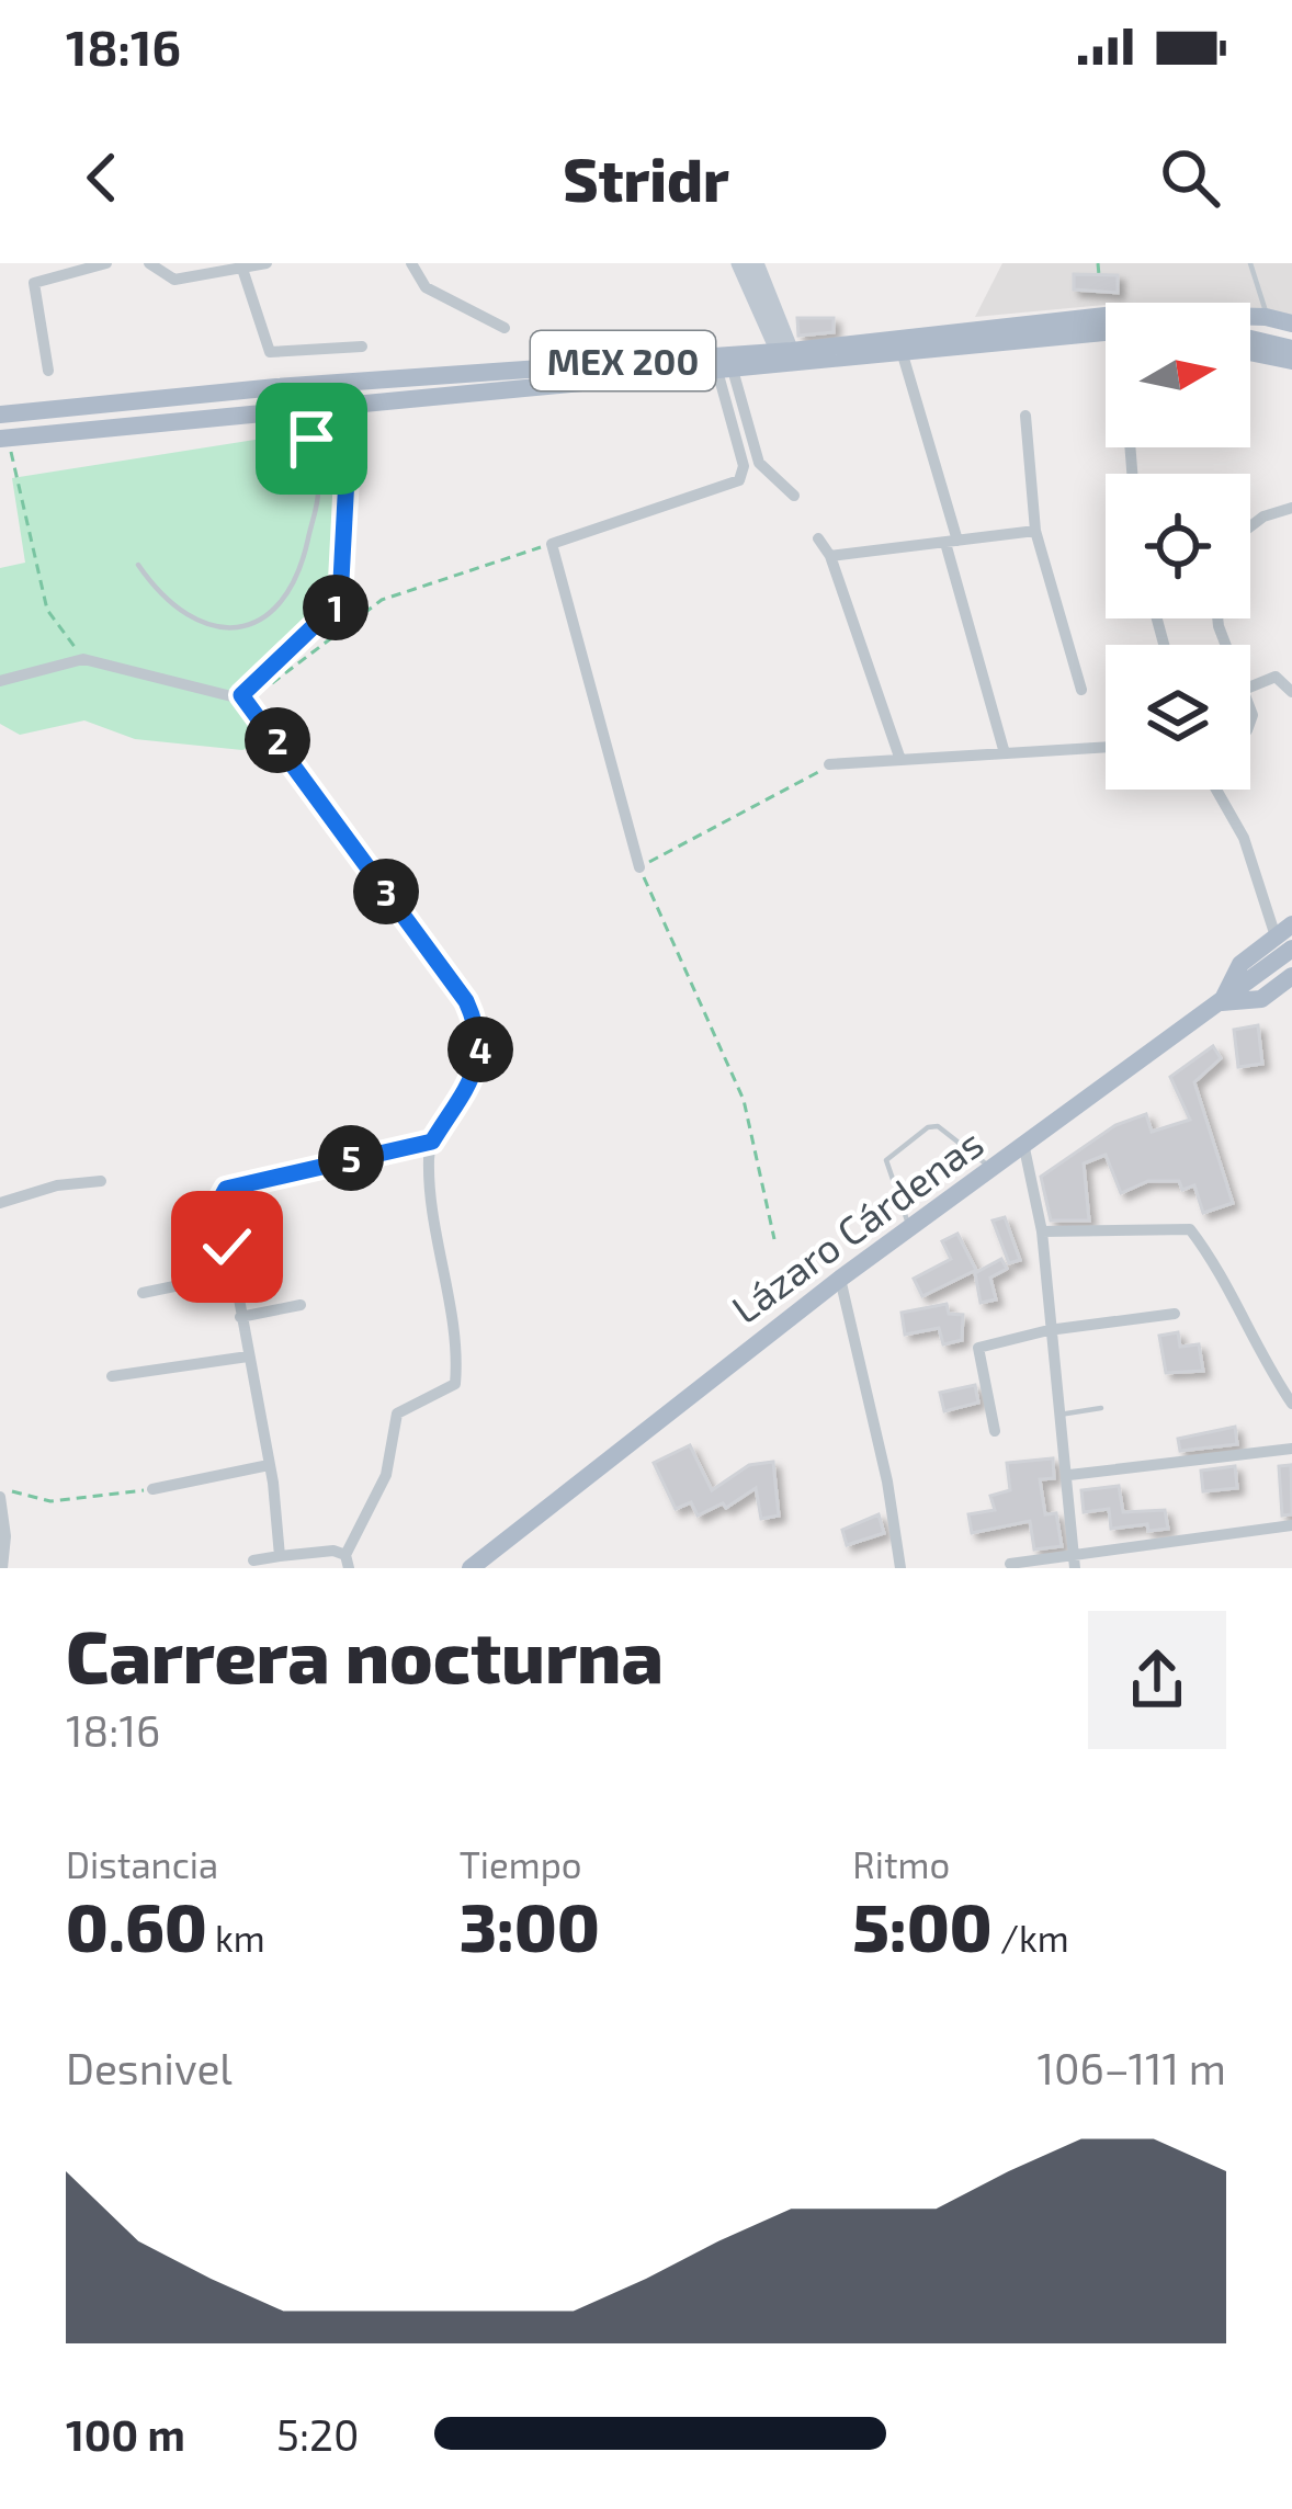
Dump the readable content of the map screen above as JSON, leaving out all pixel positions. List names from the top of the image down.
{
  "streets": {
    "main road": ["MEX 200", "Lázaro Cárdenas"]
  },
  "north": "right",
  "page": {
    "status": "18:16",
    "header": "Stridr",
    "pins": [
      "1",
      "2",
      "3",
      "4",
      "5"
    ],
    "heading": ["Carrera nocturna", "18:16"],
    "stats": [
      ["Distancia", "0.60 km"],
      ["Tiempo", "3:00"],
      ["Ritmo", "5:00 /km"]
    ],
    "chart": ["Desnivel", "106–111 m"],
    "list": [
      {
        "name": "100 m",
        "note": "5:20"
      }
    ]
  }
}
